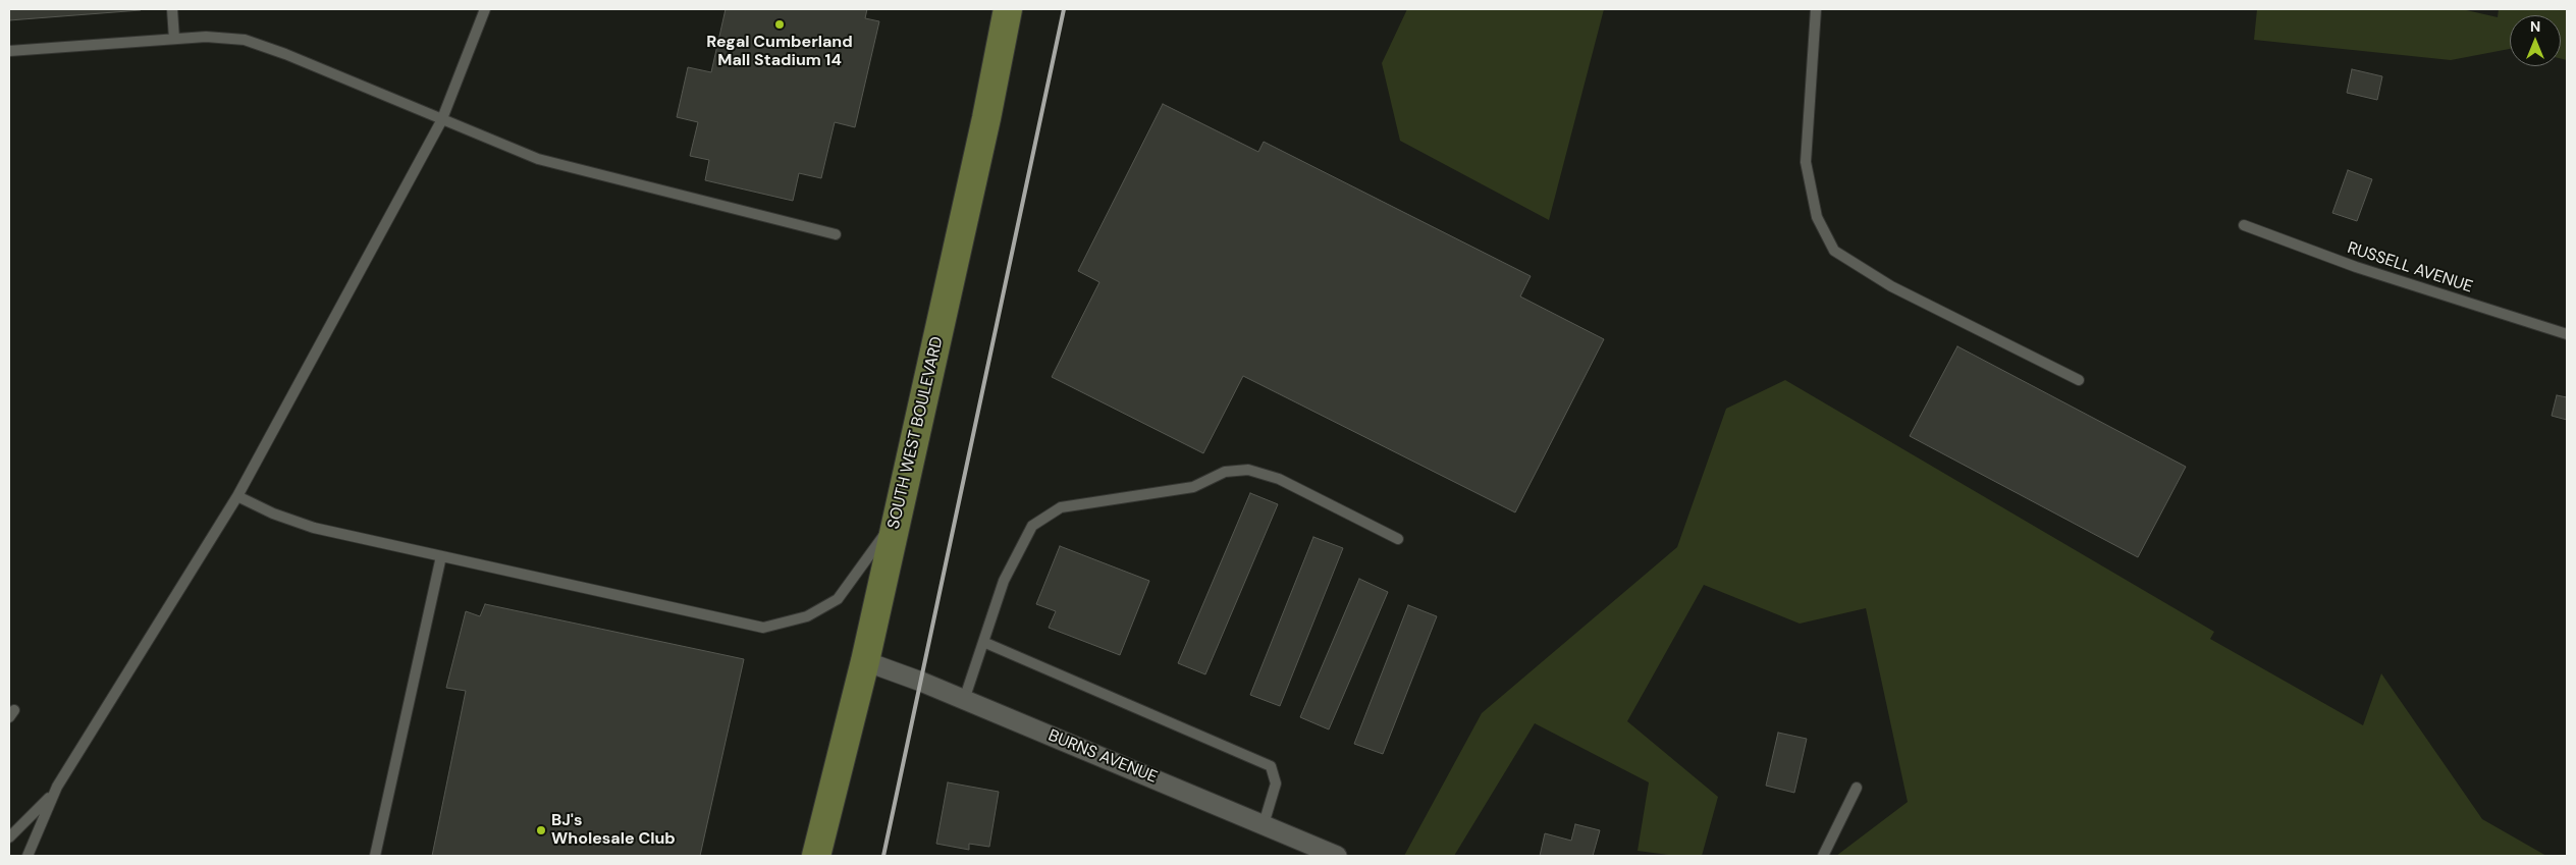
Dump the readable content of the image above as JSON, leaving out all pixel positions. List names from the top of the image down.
{
  "streets": {
    "street": ["SOUTH WEST BOULEVARD", "BURNS AVENUE"],
    "lane": ["RUSSELL AVENUE"]
  },
  "crossings": [
    ["SOUTH WEST BOULEVARD", "BURNS AVENUE"]
  ],
  "places": ["Regal Cumberland Mall Stadium 14", "BJ's Wholesale Club"],
  "north": "top"
}
